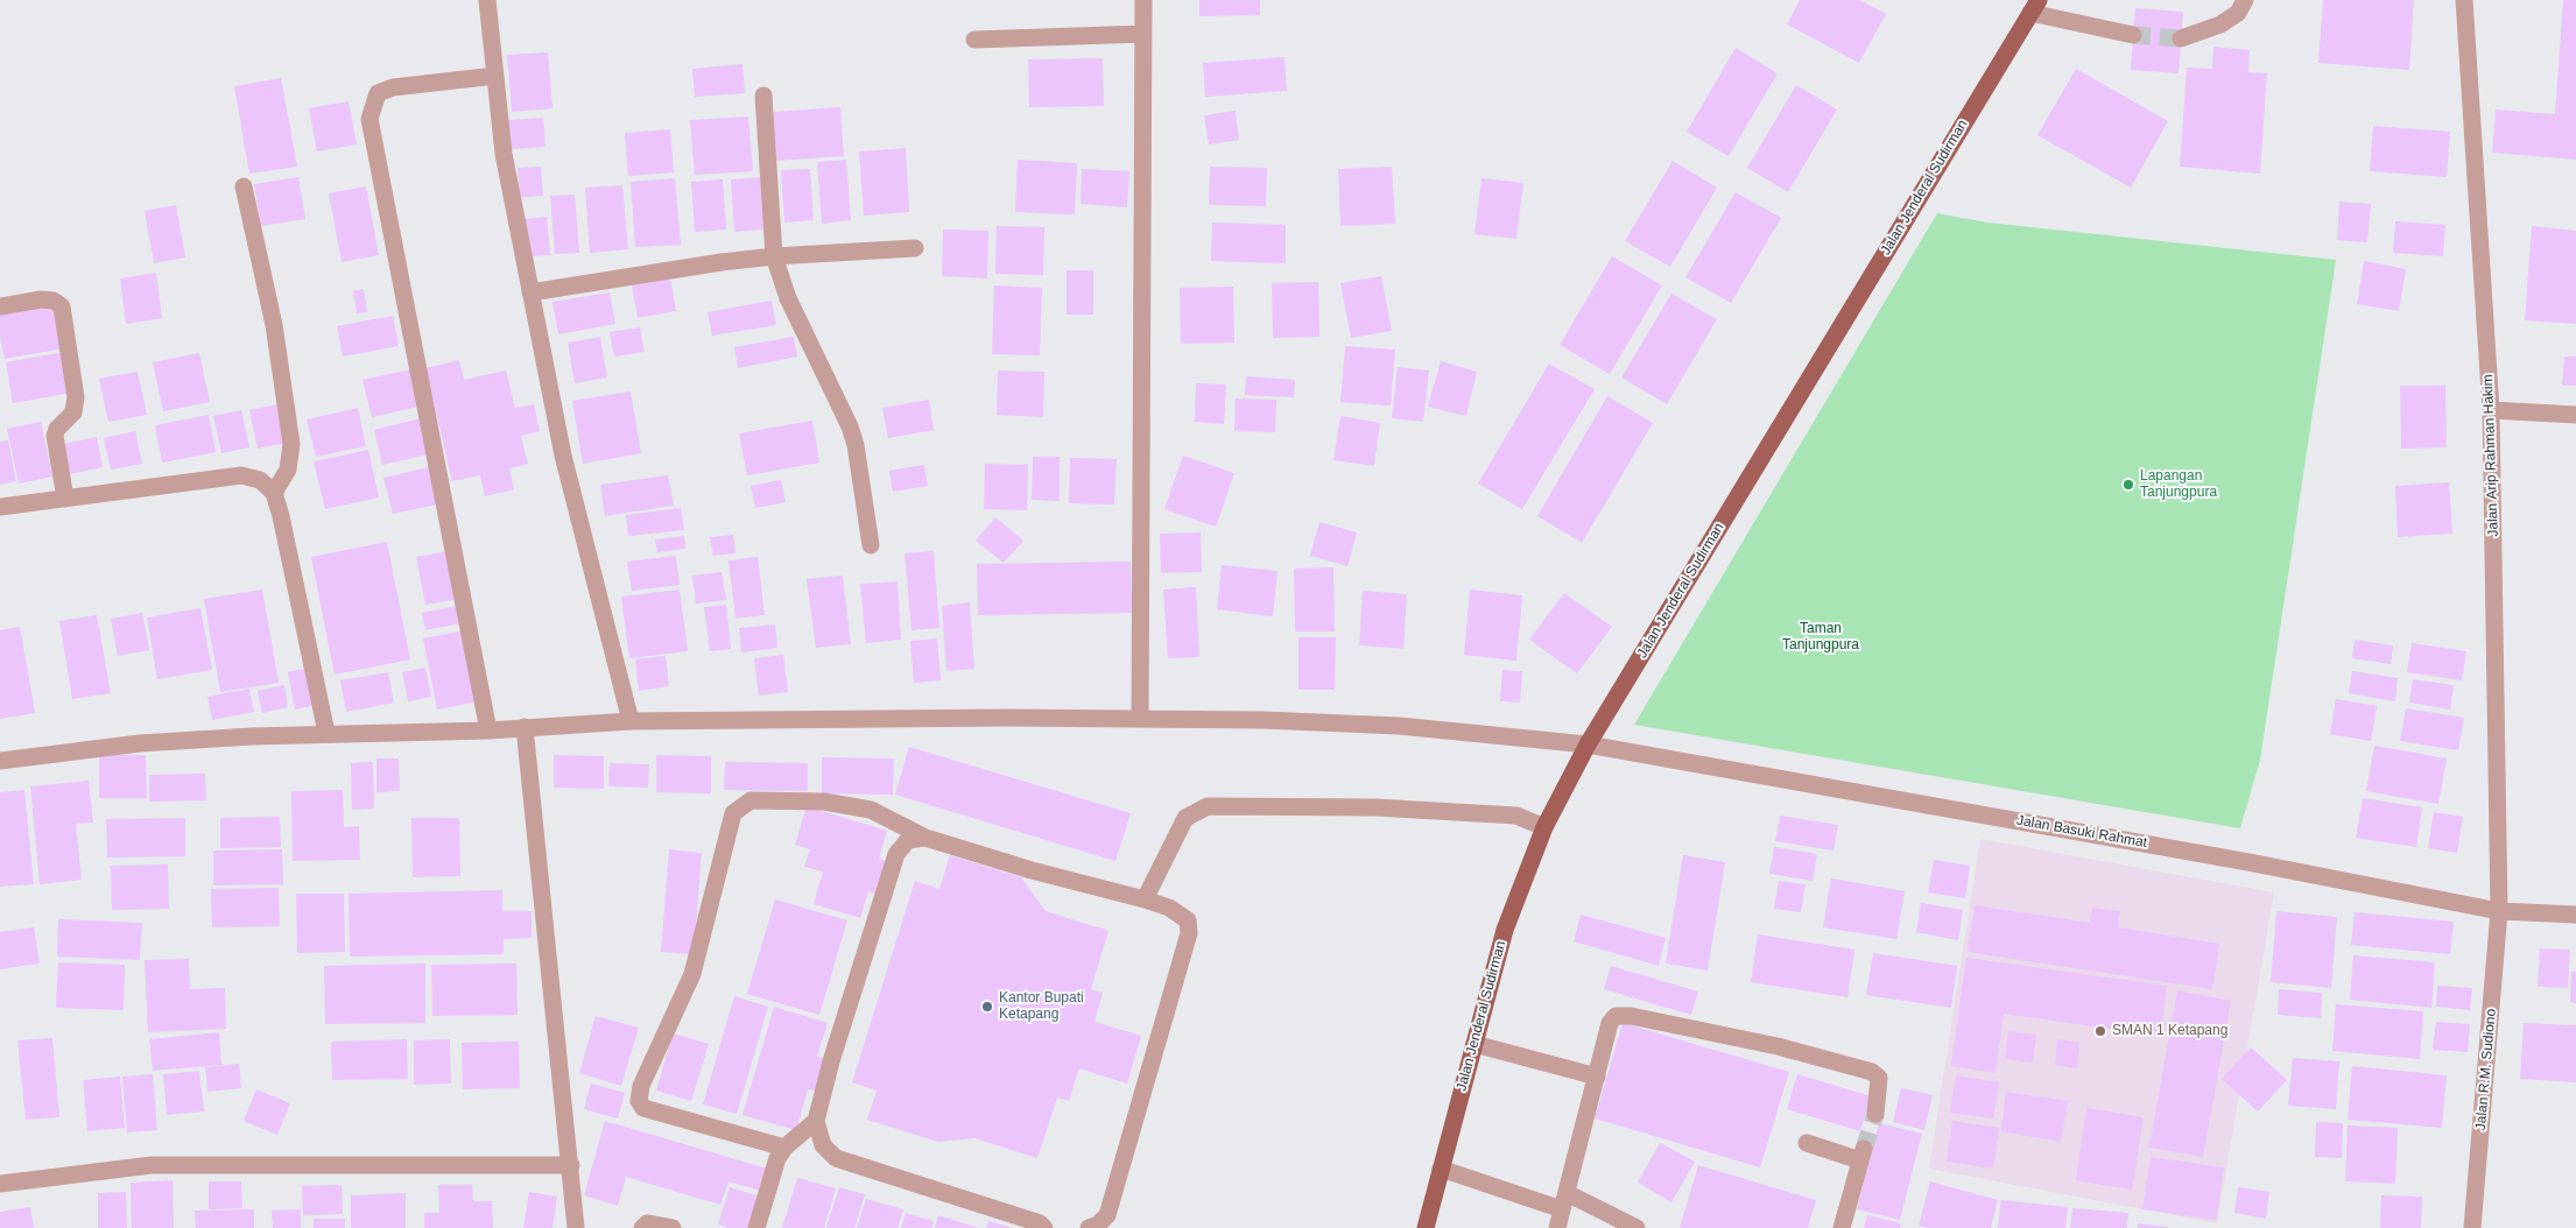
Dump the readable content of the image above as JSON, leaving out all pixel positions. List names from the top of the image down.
{
  "streets": {
    "main road": ["Jalan Jenderal Sudirman"],
    "street": ["Jalan Arip Rahman Hakim", "Jalan Basuki Rahmat", "Jalan R.M. Sudiono"]
  },
  "crossings": [
    ["Jalan Jenderal Sudirman", "Jalan Basuki Rahmat"],
    ["Jalan Arip Rahman Hakim", "Jalan Basuki Rahmat"],
    ["Jalan Arip Rahman Hakim", "Jalan R.M. Sudiono"],
    ["Jalan Basuki Rahmat", "Jalan R.M. Sudiono"]
  ],
  "parks": ["Taman Tanjungpura"],
  "places": ["Lapangan Tanjungpura", "Kantor Bupati Ketapang", "SMAN 1 Ketapang"]
}
